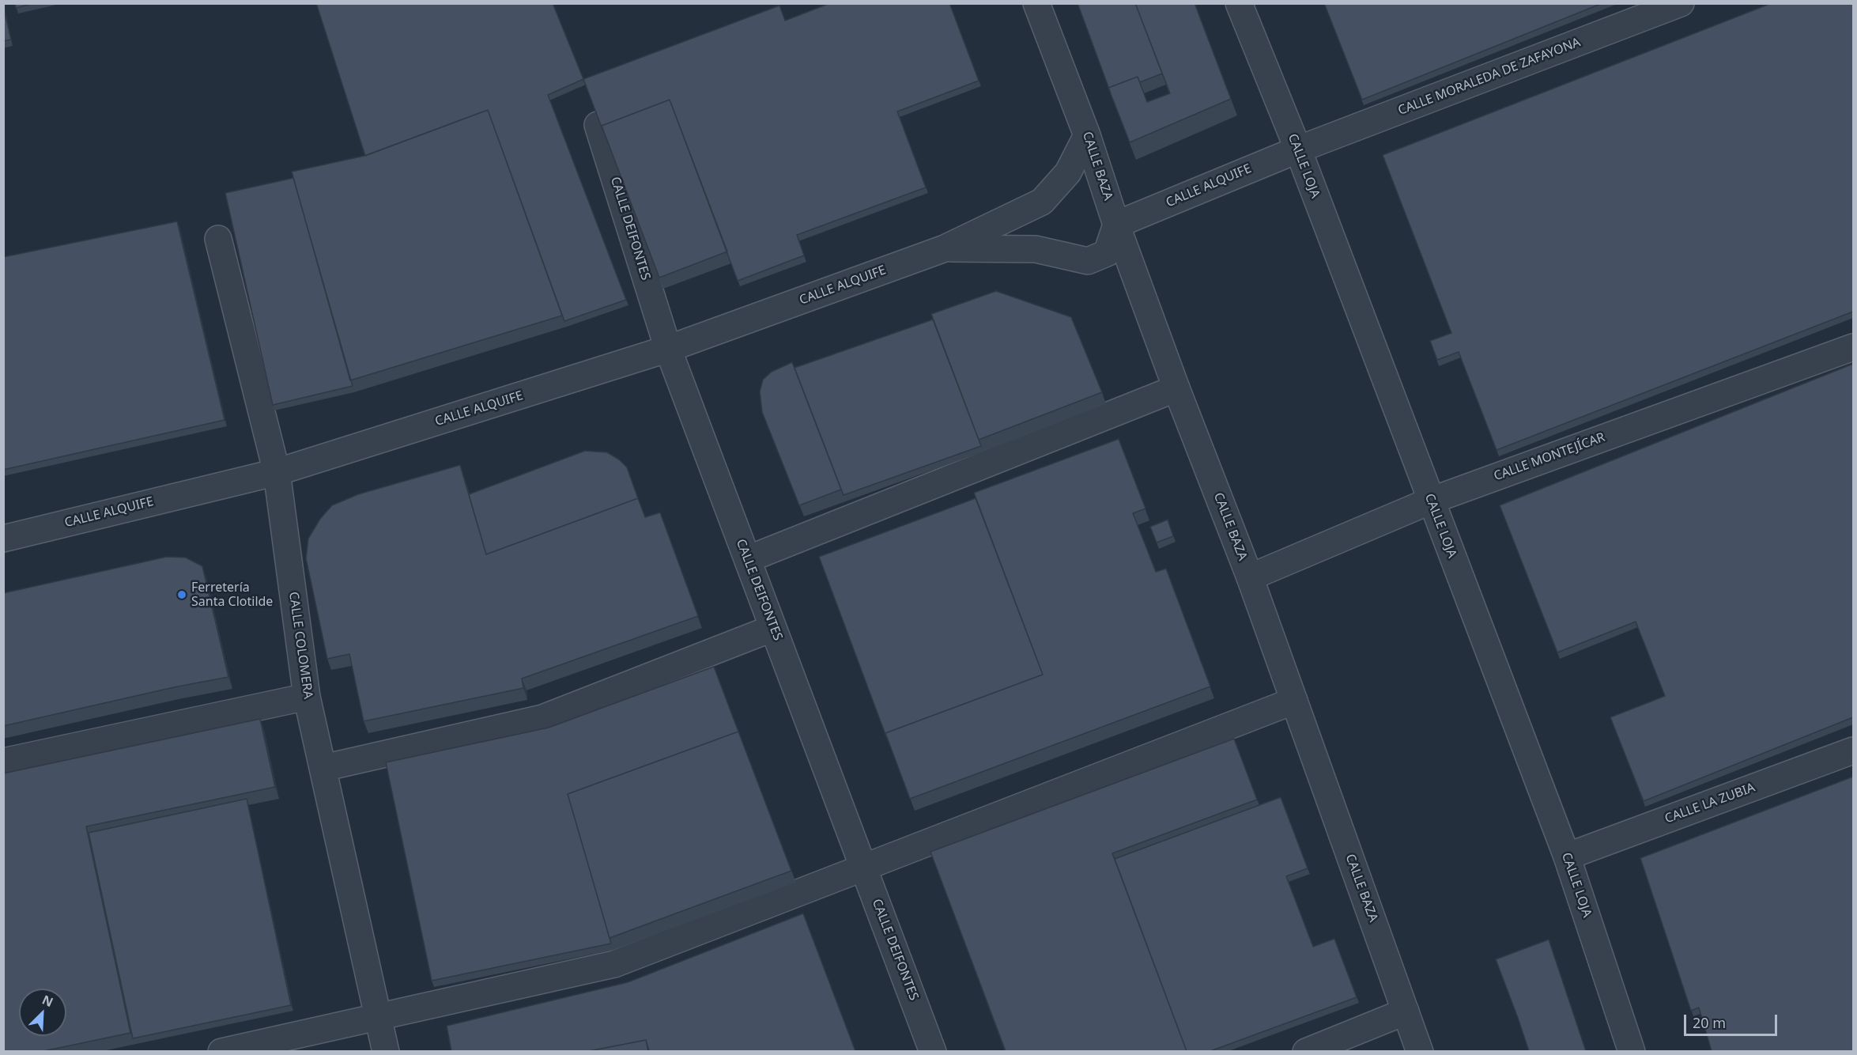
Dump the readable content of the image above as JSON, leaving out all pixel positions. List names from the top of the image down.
{
  "streets": {
    "street": [
      "CALLE MORALEDA DE ZAFAYONA",
      "CALLE BAZA",
      "CALLE LOJA",
      "CALLE ALQUIFE",
      "CALLE DEIFONTES",
      "CALLE MONTEJÍCAR",
      "CALLE COLOMERA",
      "CALLE LA ZUBIA"
    ]
  },
  "crossings": [
    ["CALLE MORALEDA DE ZAFAYONA", "CALLE LOJA"],
    ["CALLE MORALEDA DE ZAFAYONA", "CALLE ALQUIFE"],
    ["CALLE BAZA", "CALLE ALQUIFE"],
    ["CALLE BAZA", "CALLE MONTEJÍCAR"],
    ["CALLE LOJA", "CALLE ALQUIFE"],
    ["CALLE LOJA", "CALLE MONTEJÍCAR"],
    ["CALLE LOJA", "CALLE LA ZUBIA"],
    ["CALLE ALQUIFE", "CALLE DEIFONTES"],
    ["CALLE ALQUIFE", "CALLE COLOMERA"]
  ],
  "places": ["Ferretería Santa Clotilde"],
  "scale_bar": "20 m",
  "north": "top right"
}
